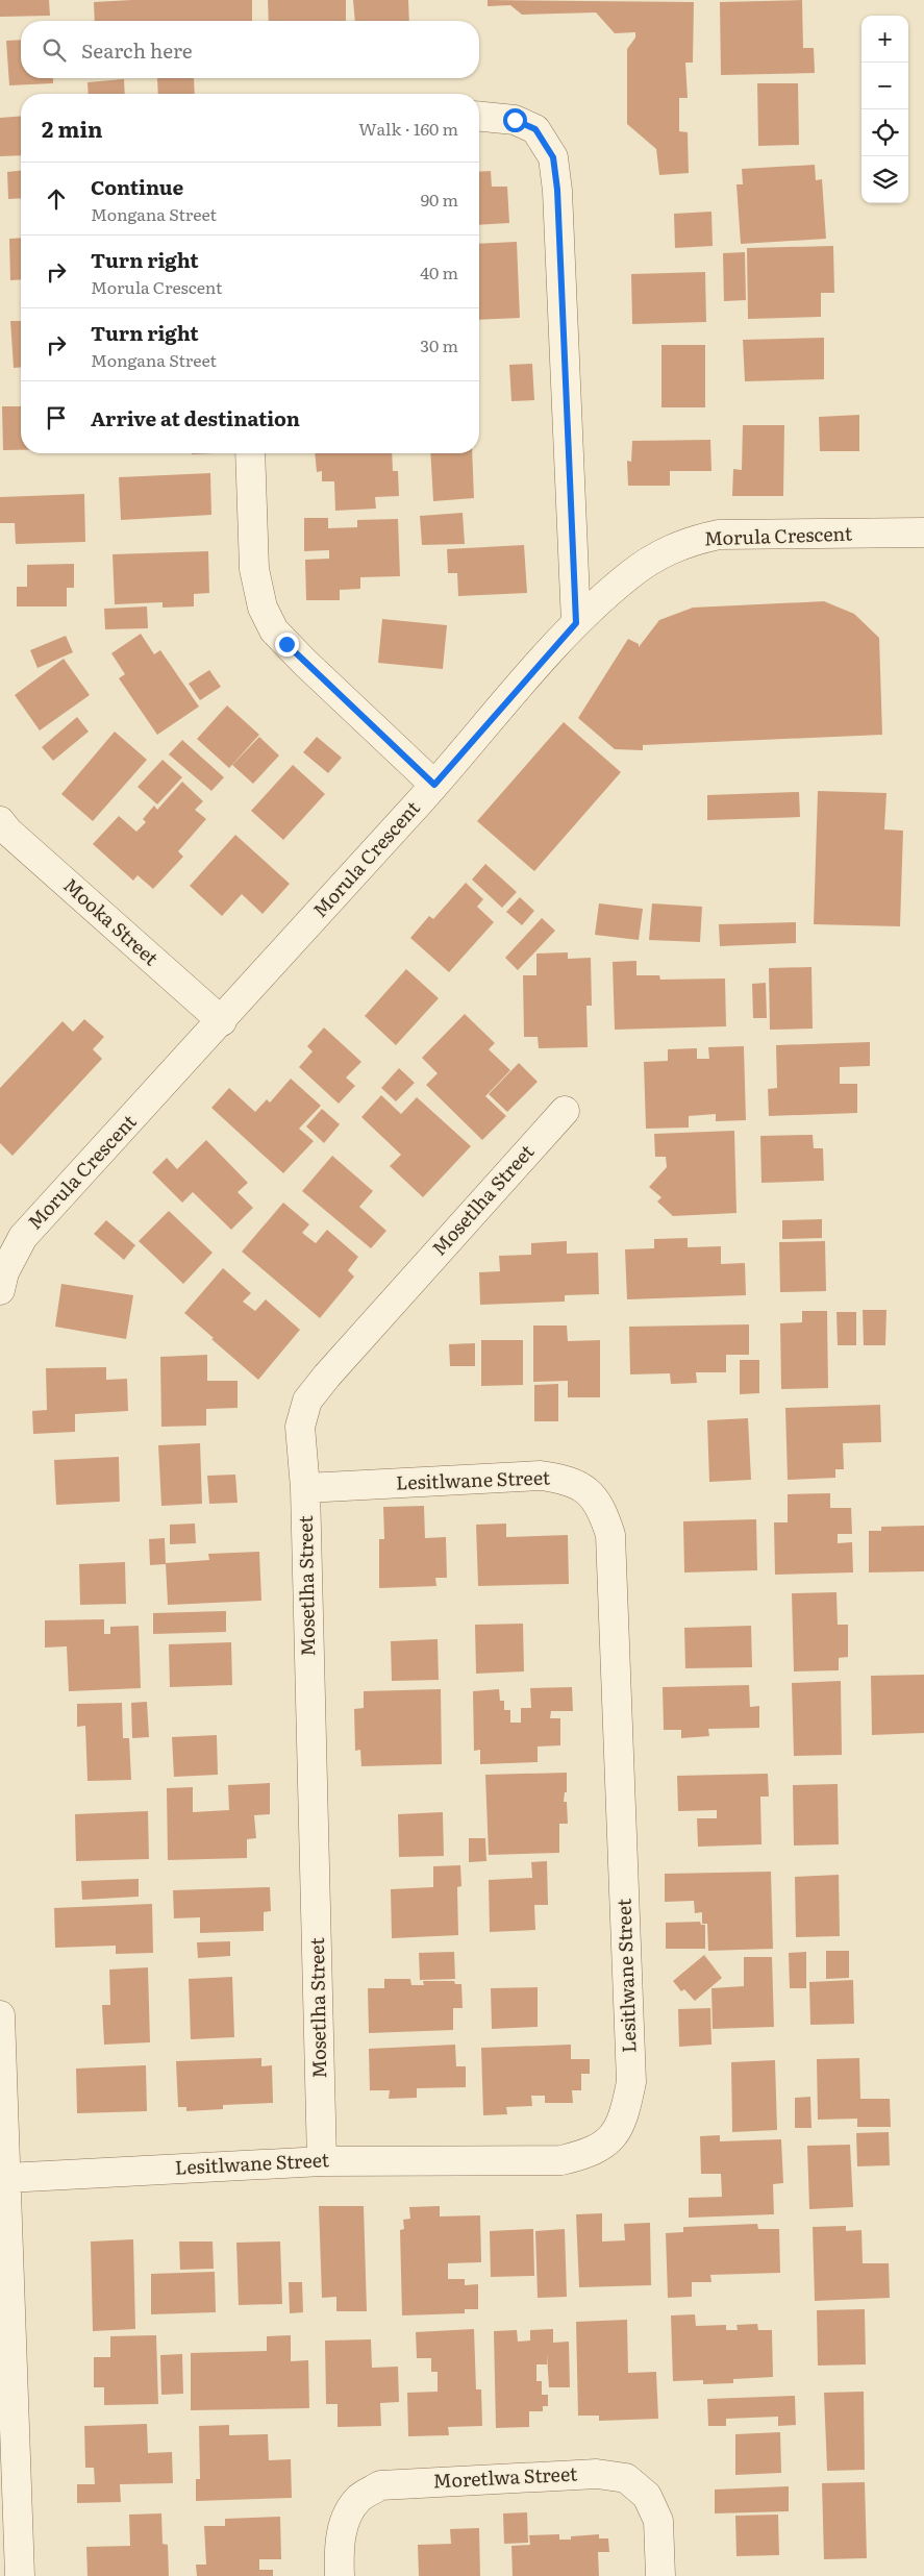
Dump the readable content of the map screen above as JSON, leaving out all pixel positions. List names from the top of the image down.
{
  "streets": {
    "street": [
      "Morula Crescent",
      "Mooka Street",
      "Mosetlha Street",
      "Lesitlwane Street",
      "Moretlwa Street"
    ]
  },
  "crossings": [
    ["Morula Crescent", "Mooka Street"],
    ["Mosetlha Street", "Lesitlwane Street"]
  ],
  "page": {
    "map_buttons": ["+", "−"],
    "search": "Search here",
    "heading": ["2 min", "Walk · 160 m"],
    "list": [
      ["Continue", "Mongana Street", "90 m"],
      ["Turn right", "Morula Crescent", "40 m"],
      ["Turn right", "Mongana Street", "30 m"],
      "Arrive at destination"
    ]
  }
}
